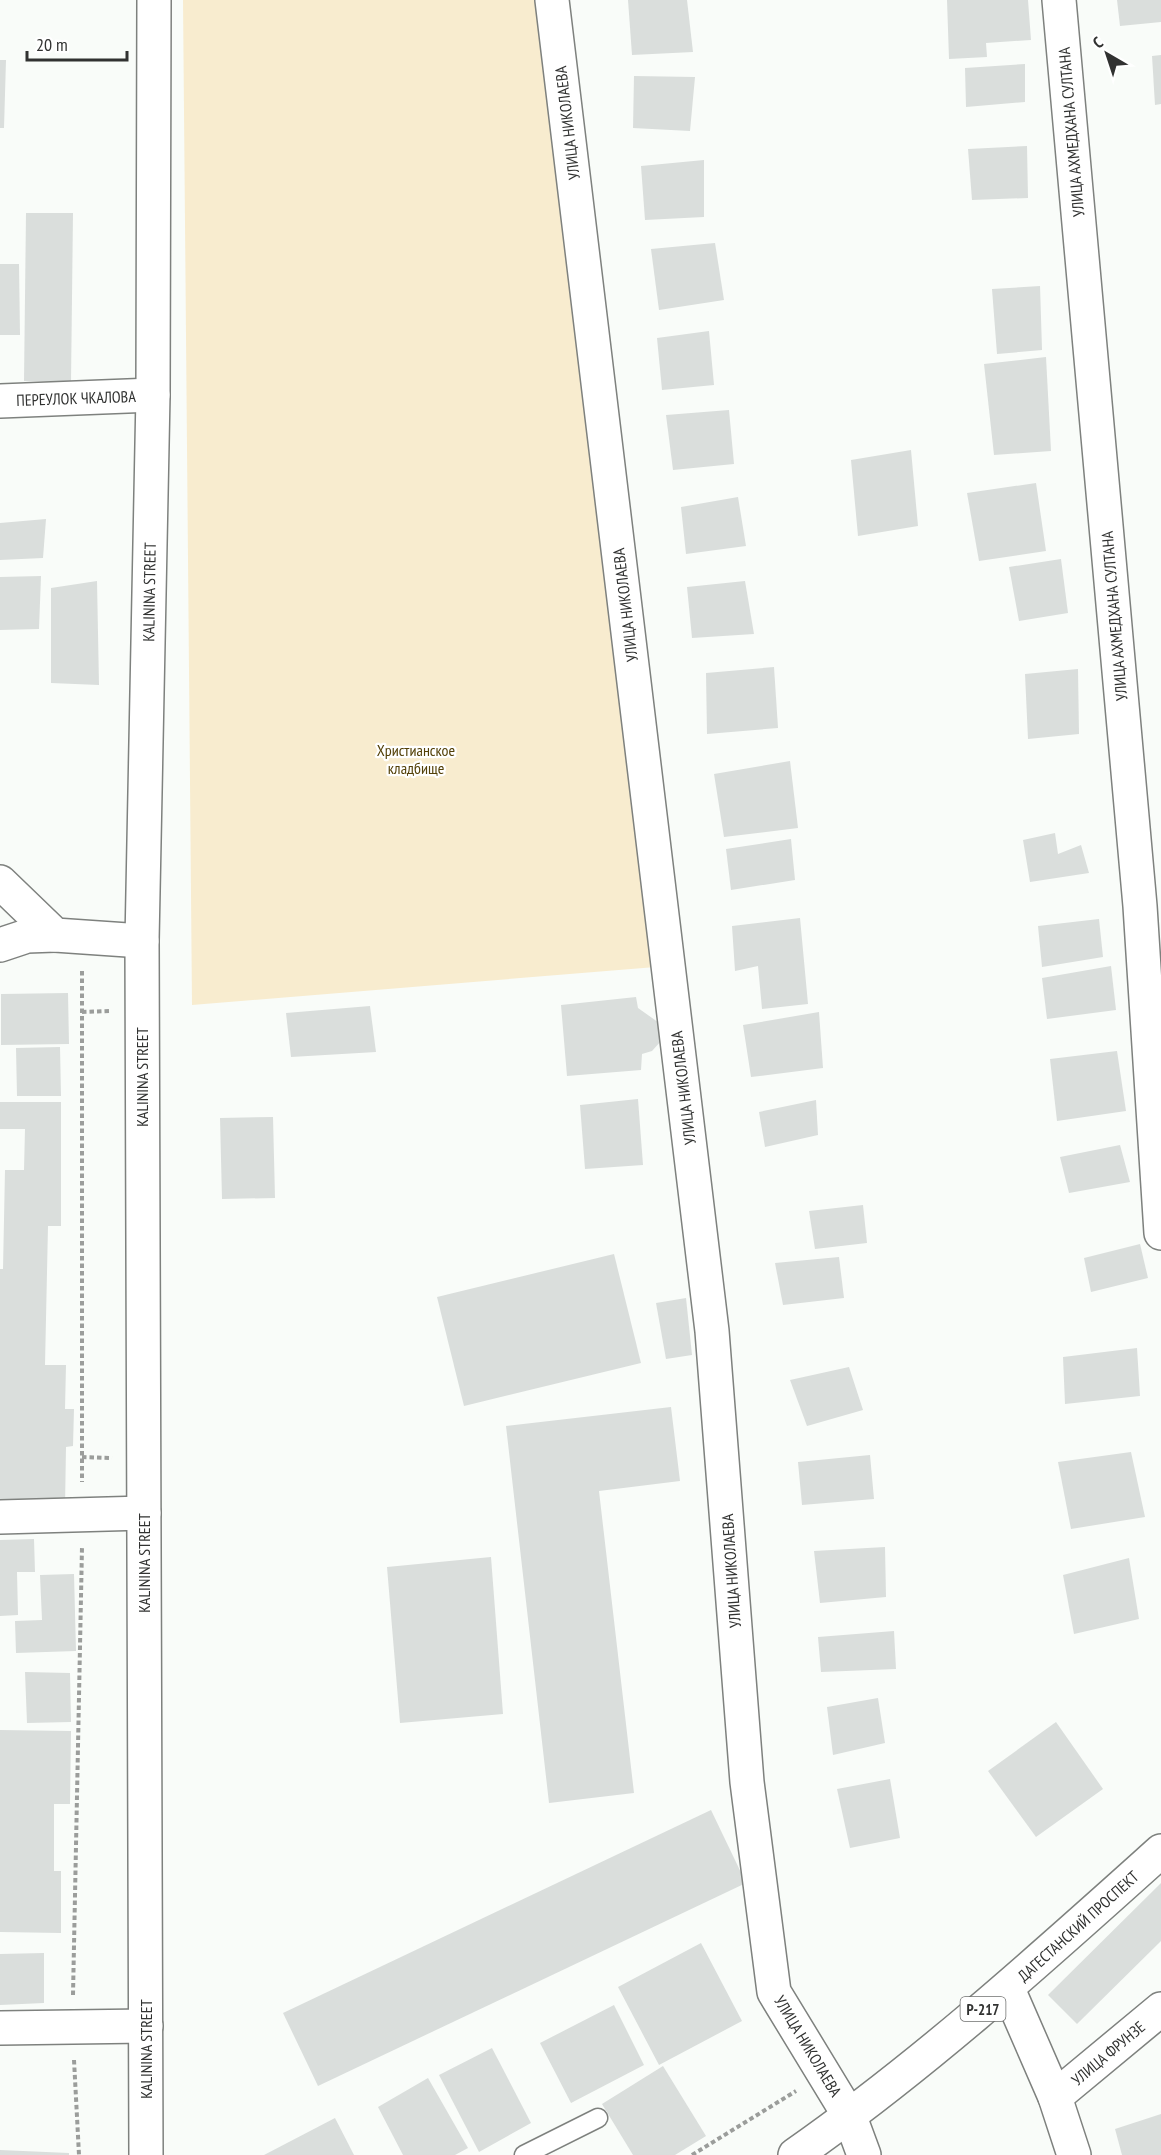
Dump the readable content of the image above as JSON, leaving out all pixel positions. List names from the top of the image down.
{
  "streets": {
    "main road": [
      "УЛИЦА НИКОЛАЕВА",
      "УЛИЦА АХМЕДХАНА СУЛТАНА",
      "ПЕРЕУЛОК ЧКАЛОВА",
      "KALININA STREET",
      "ДАГЕСТАНСКИЙ ПРОСПЕКТ",
      "Р-217",
      "УЛИЦА ФРУНЗЕ"
    ]
  },
  "crossings": [
    ["УЛИЦА НИКОЛАЕВА", "ДАГЕСТАНСКИЙ ПРОСПЕКТ"],
    ["ПЕРЕУЛОК ЧКАЛОВА", "KALININA STREET"]
  ],
  "parks": ["Христианское кладбище"],
  "scale_bar": "20 m",
  "north": "top left"
}
